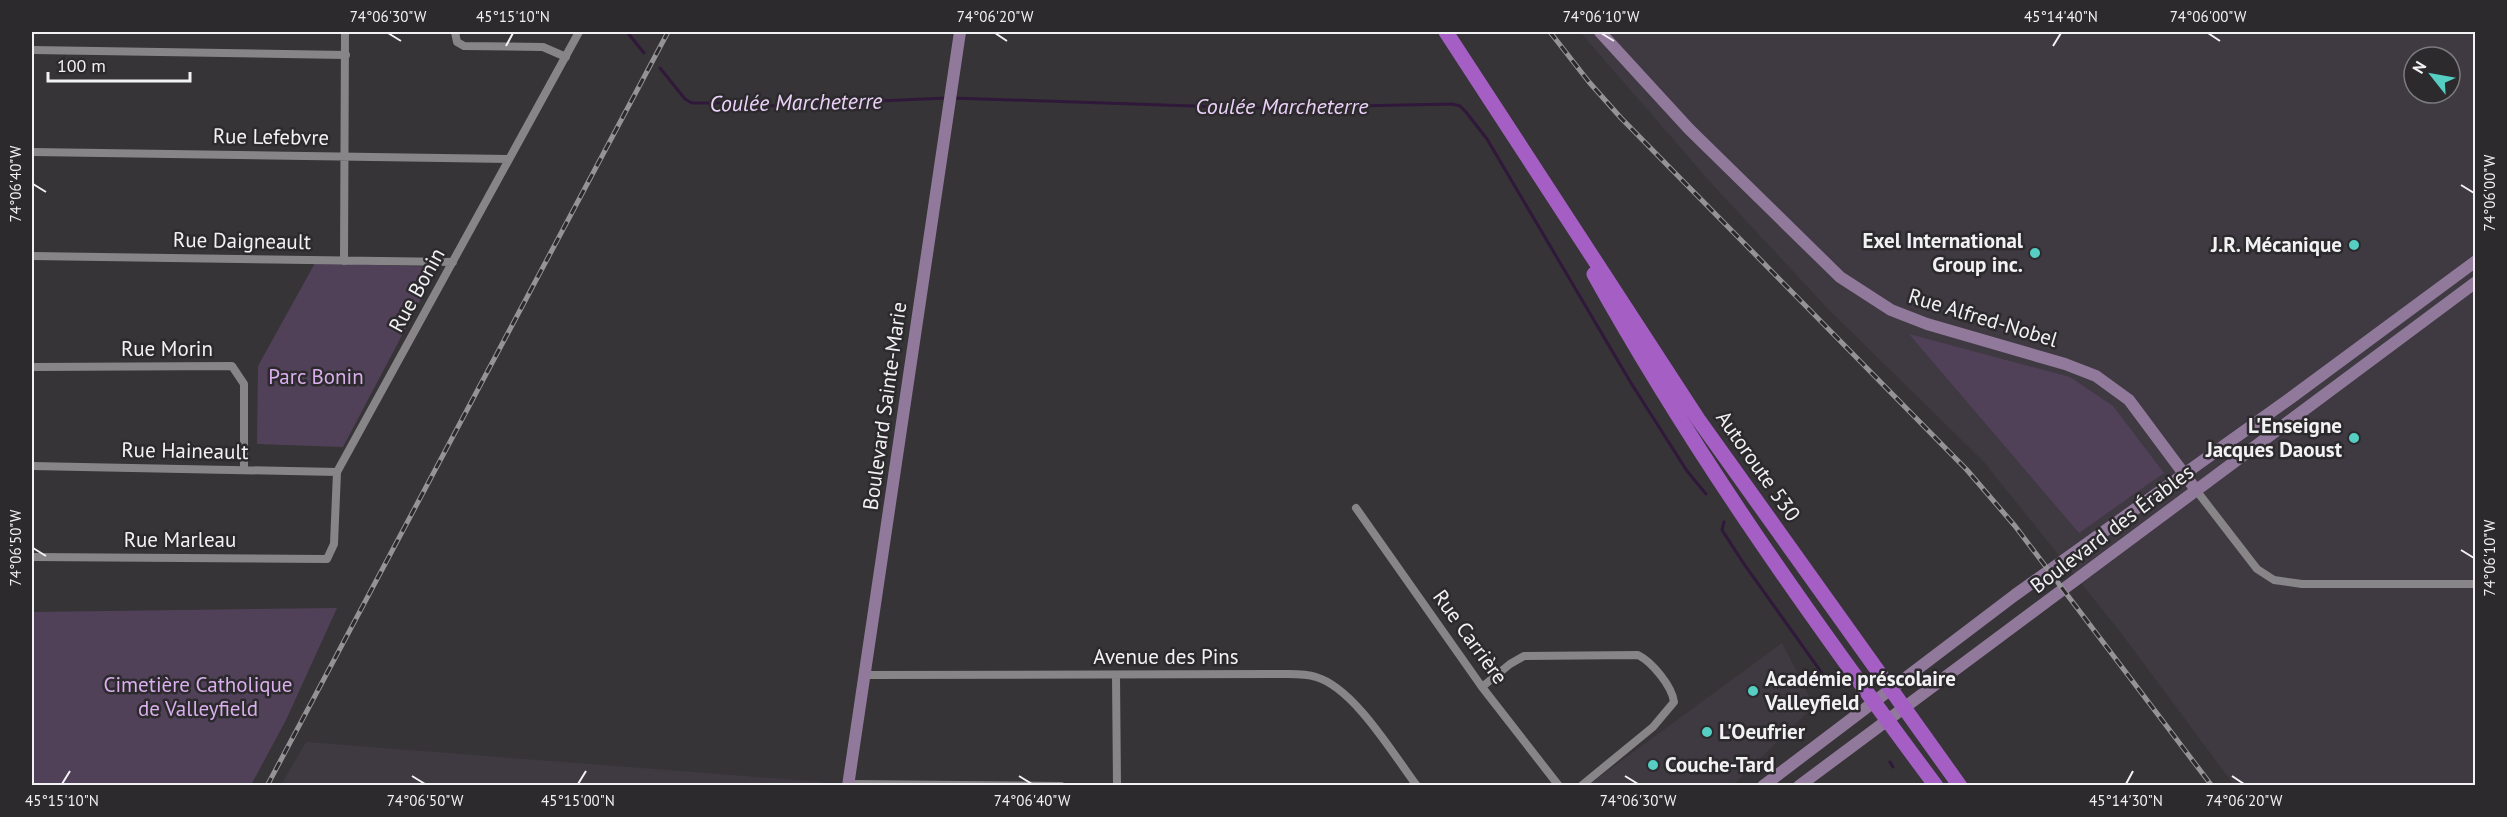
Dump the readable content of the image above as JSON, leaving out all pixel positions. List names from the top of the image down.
{
  "streets": {
    "highway": ["Autoroute 530"],
    "street": [
      "Rue Lefebvre",
      "Rue Daigneault",
      "Rue Bonin",
      "Rue Alfred-Nobel",
      "Rue Morin",
      "Boulevard Sainte-Marie",
      "Rue Haineault",
      "Boulevard des Érables",
      "Rue Marleau",
      "Rue Carrière",
      "Avenue des Pins"
    ]
  },
  "crossings": [
    ["Rue Lefebvre", "Rue Bonin"],
    ["Rue Daigneault", "Rue Bonin"],
    ["Rue Bonin", "Rue Haineault"],
    ["Rue Bonin", "Rue Marleau"],
    ["Rue Alfred-Nobel", "Boulevard des Érables"],
    ["Rue Morin", "Rue Haineault"],
    ["Boulevard Sainte-Marie", "Avenue des Pins"],
    ["Autoroute 530", "Boulevard des Érables"]
  ],
  "water": ["Coulée Marcheterre"],
  "parks": ["Parc Bonin", "Cimetière Catholique de Valleyfield"],
  "places": [
    "J.R. Mécanique",
    "Exel International Group inc.",
    "L'Enseigne Jacques Daoust",
    "Académie préscolaire Valleyfield",
    "L'Oeufrier",
    "Couche-Tard"
  ],
  "scale_bar": "100 m",
  "north": "top left",
  "coordinates": [
    "74°06'30\"W",
    "45°15'10\"N",
    "74°06'20\"W",
    "74°06'10\"W",
    "45°14'40\"N",
    "74°06'00\"W",
    "74°06'40\"W",
    "74°06'50\"W",
    "45°15'00\"N",
    "45°14'30\"N"
  ]
}
